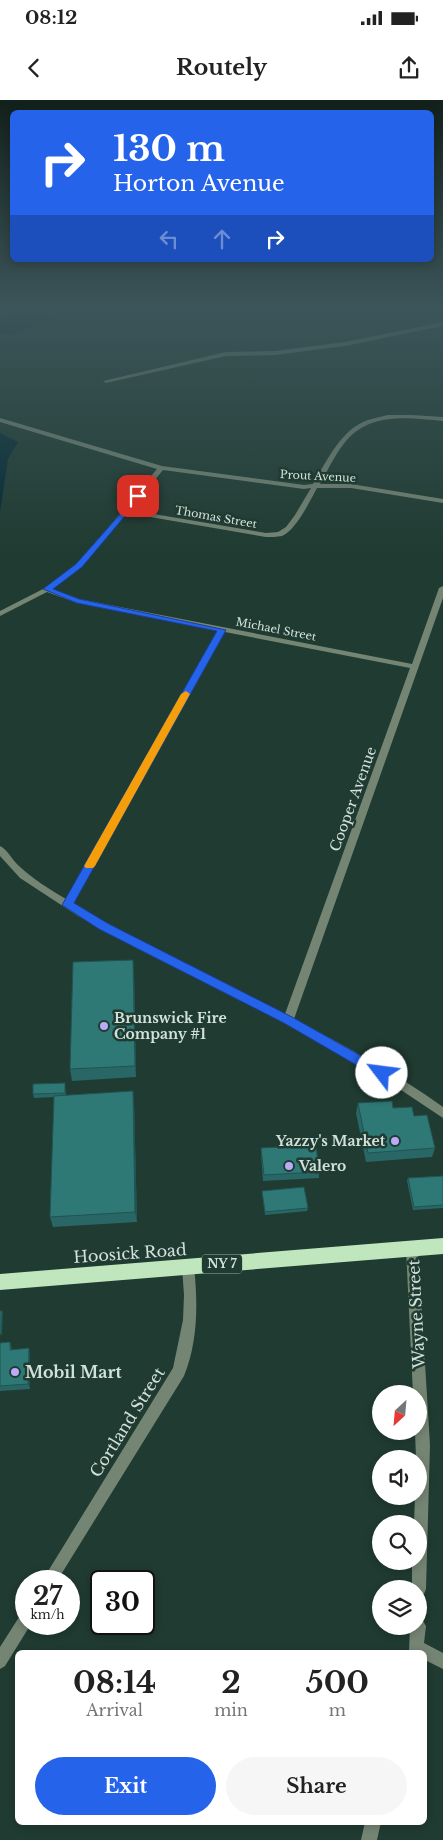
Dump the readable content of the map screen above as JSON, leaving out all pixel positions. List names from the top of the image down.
{
  "streets": {
    "highway": ["Hoosick Road", "NY 7"],
    "street": [
      "Prout Avenue",
      "Thomas Street",
      "Michael Street",
      "Cooper Avenue",
      "Wayne Street",
      "Cortland Street"
    ]
  },
  "crossings": [
    ["Prout Avenue", "Thomas Street"],
    ["Michael Street", "Cooper Avenue"],
    ["Hoosick Road", "Wayne Street"],
    ["Hoosick Road", "Cortland Street"]
  ],
  "places": [
    "Brunswick Fire Company #1",
    "Yazzy's Market",
    "Valero",
    "Mobil Mart"
  ],
  "north": "bottom left",
  "page": {
    "status": "08:12",
    "header": "Routely",
    "turn": ["130 m", "Horton Avenue"],
    "speed": "27 km/h",
    "limit": "30",
    "eta": [
      "08:14",
      "Arrival",
      "2",
      "min",
      "500",
      "m"
    ],
    "buttons": ["Exit", "Share"]
  }
}
